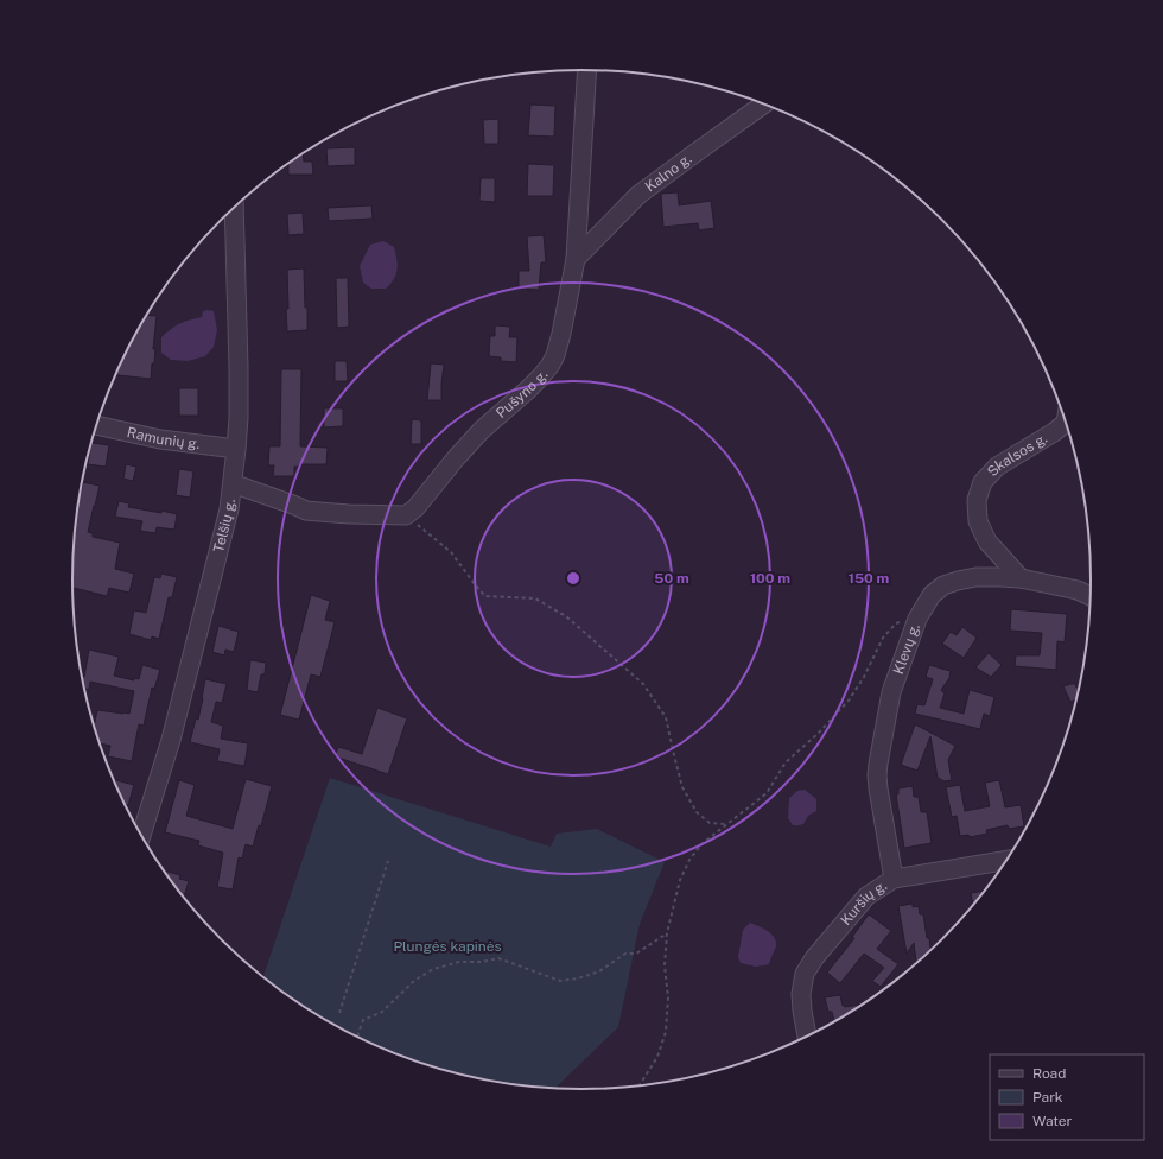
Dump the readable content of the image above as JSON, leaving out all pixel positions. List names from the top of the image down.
{
  "streets": {
    "street": [
      "Kalno g.",
      "Pušyno g.",
      "Ramunių g.",
      "Skalsos g.",
      "Telšių g.",
      "Klevų g.",
      "Kuršių g."
    ]
  },
  "crossings": [
    ["Kalno g.", "Pušyno g."],
    ["Ramunių g.", "Telšių g."],
    ["Skalsos g.", "Klevų g."],
    ["Klevų g.", "Kuršių g."]
  ],
  "parks": ["Plungės kapinės"],
  "legend": ["Road", "Park", "Water"],
  "rings": ["50 m", "100 m", "150 m"]
}
